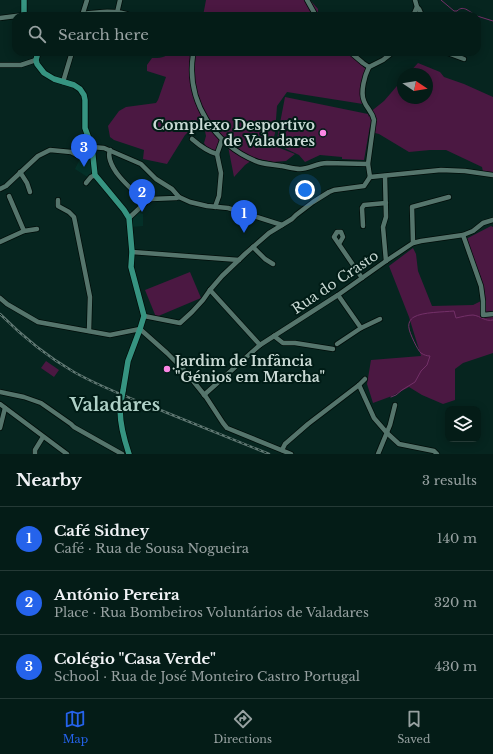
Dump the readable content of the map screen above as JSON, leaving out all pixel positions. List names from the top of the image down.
{
  "streets": {
    "street": ["Rua do Crasto"]
  },
  "districts": ["Valadares"],
  "places": ["Complexo Desportivo de Valadares", "Jardim de Infância \"Génios em Marcha\""],
  "north": "right",
  "page": {
    "search": "Search here",
    "pins": ["3", "2", "1"],
    "heading": ["Nearby", "3 results"],
    "list": [
      {
        "mark": "1",
        "name": "Café Sidney",
        "note": "Café · Rua de Sousa Nogueira",
        "value": "140 m"
      },
      {
        "mark": "2",
        "name": "António Pereira",
        "note": "Place · Rua Bombeiros Voluntários de Valadares",
        "value": "320 m"
      },
      {
        "mark": "3",
        "name": "Colégio \"Casa Verde\"",
        "note": "School · Rua de José Monteiro Castro Portugal",
        "value": "430 m"
      }
    ],
    "nav": ["Map", "Directions", "Saved"]
  }
}
